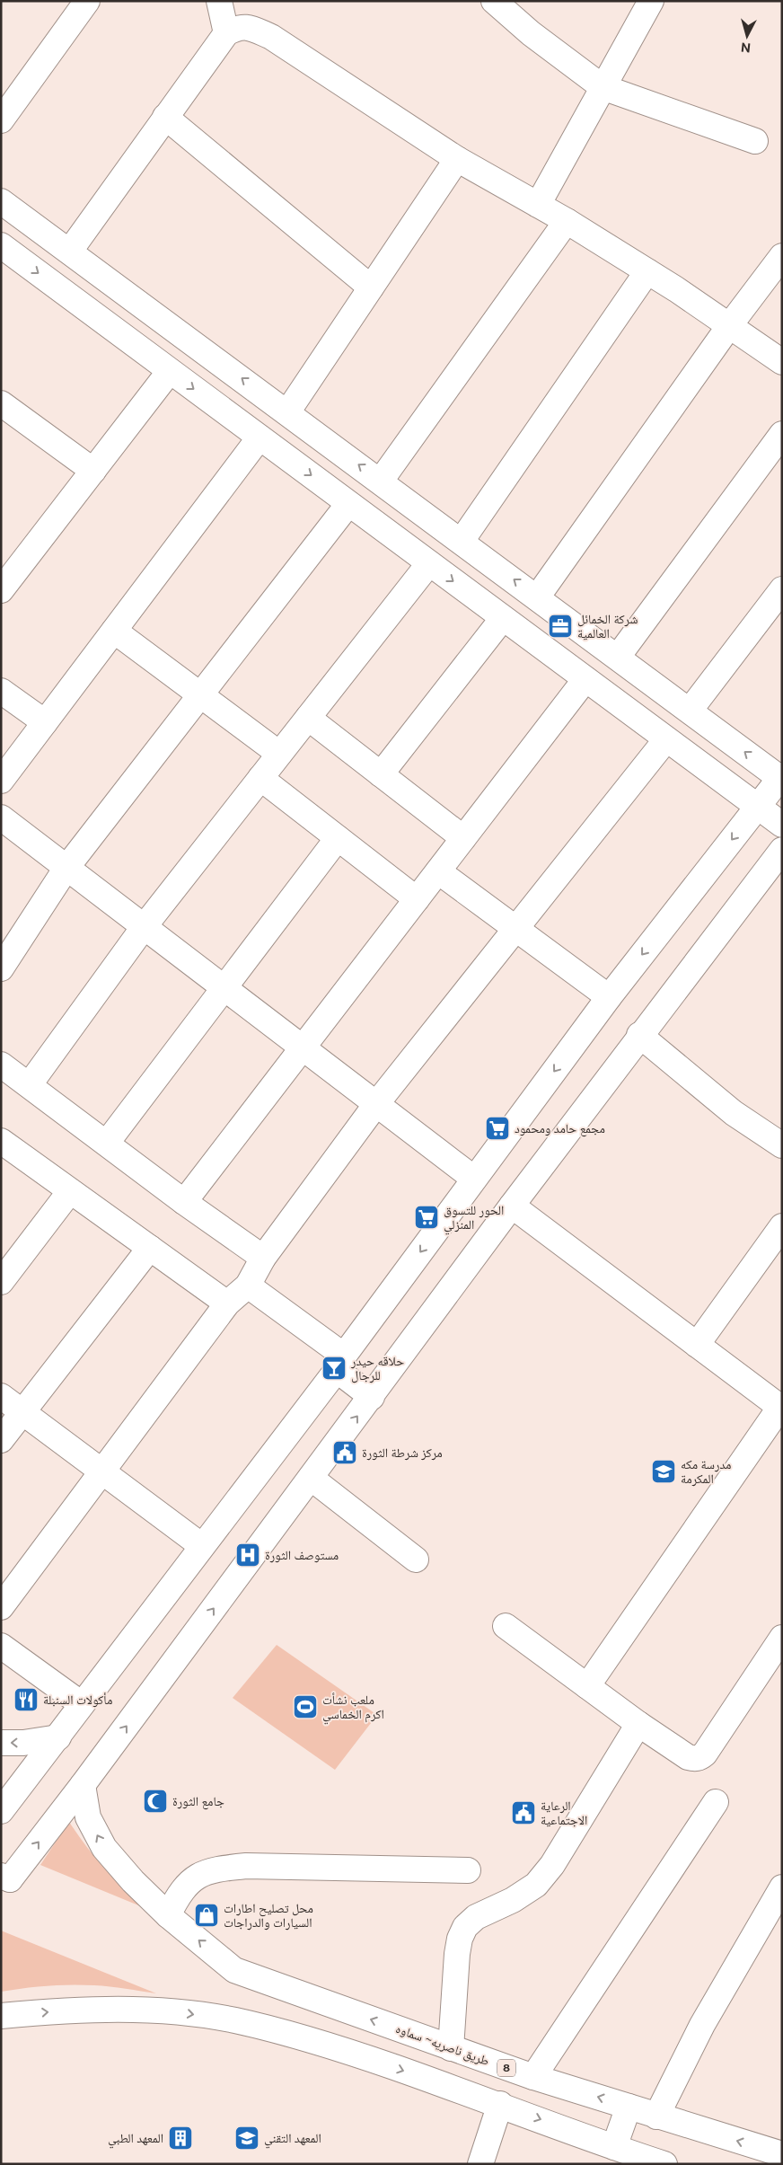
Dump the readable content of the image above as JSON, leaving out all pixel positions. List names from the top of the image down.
{
  "streets": {
    "main road": ["طريق ناصريه~ سماوه", "8"]
  },
  "places": {
    "office": ["شركة الخمائل العالمية"],
    "supermarket": ["مجمع حامد ومحمود", "الحور للتسوق المنزلي"],
    "bar": ["حلاقه حيدر للرجال"],
    "public building": ["مركز شرطة الثورة", "الرعاية الاجتماعية"],
    "school or university": ["مدرسة مكه المكرمة", "المعهد التقني"],
    "hospital": ["مستوصف الثورة"],
    "restaurant": ["مأكولات السنبلة"],
    "sports": ["ملعب نشأت اكرم الخماسي"],
    "mosque": ["جامع الثورة"],
    "shop": ["محل تصليح اطارات السيارات والدراجات"],
    "building": ["المعهد الطبي"]
  },
  "north": "bottom"
}
